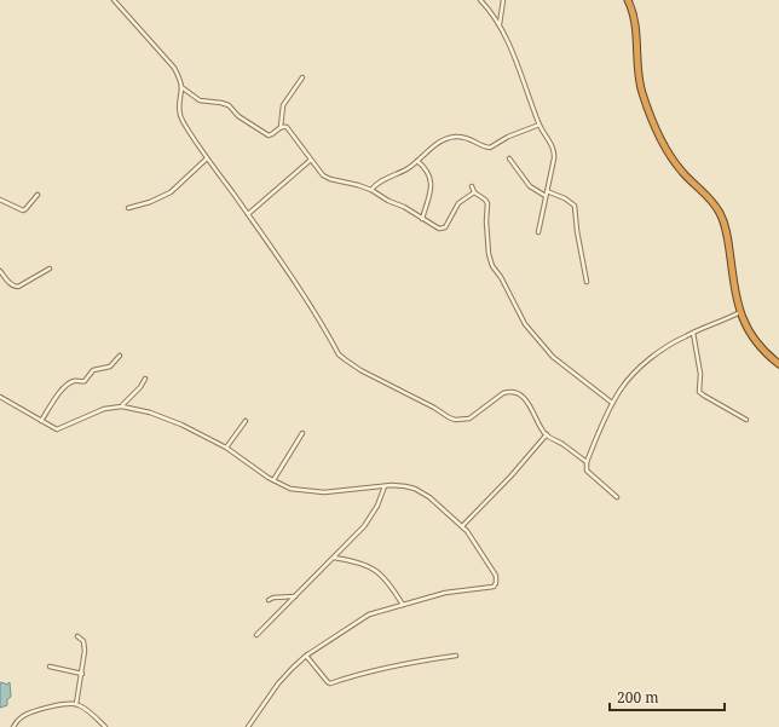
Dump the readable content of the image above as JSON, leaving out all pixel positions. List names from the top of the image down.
{
  "scale_bar": "200 m"
}
